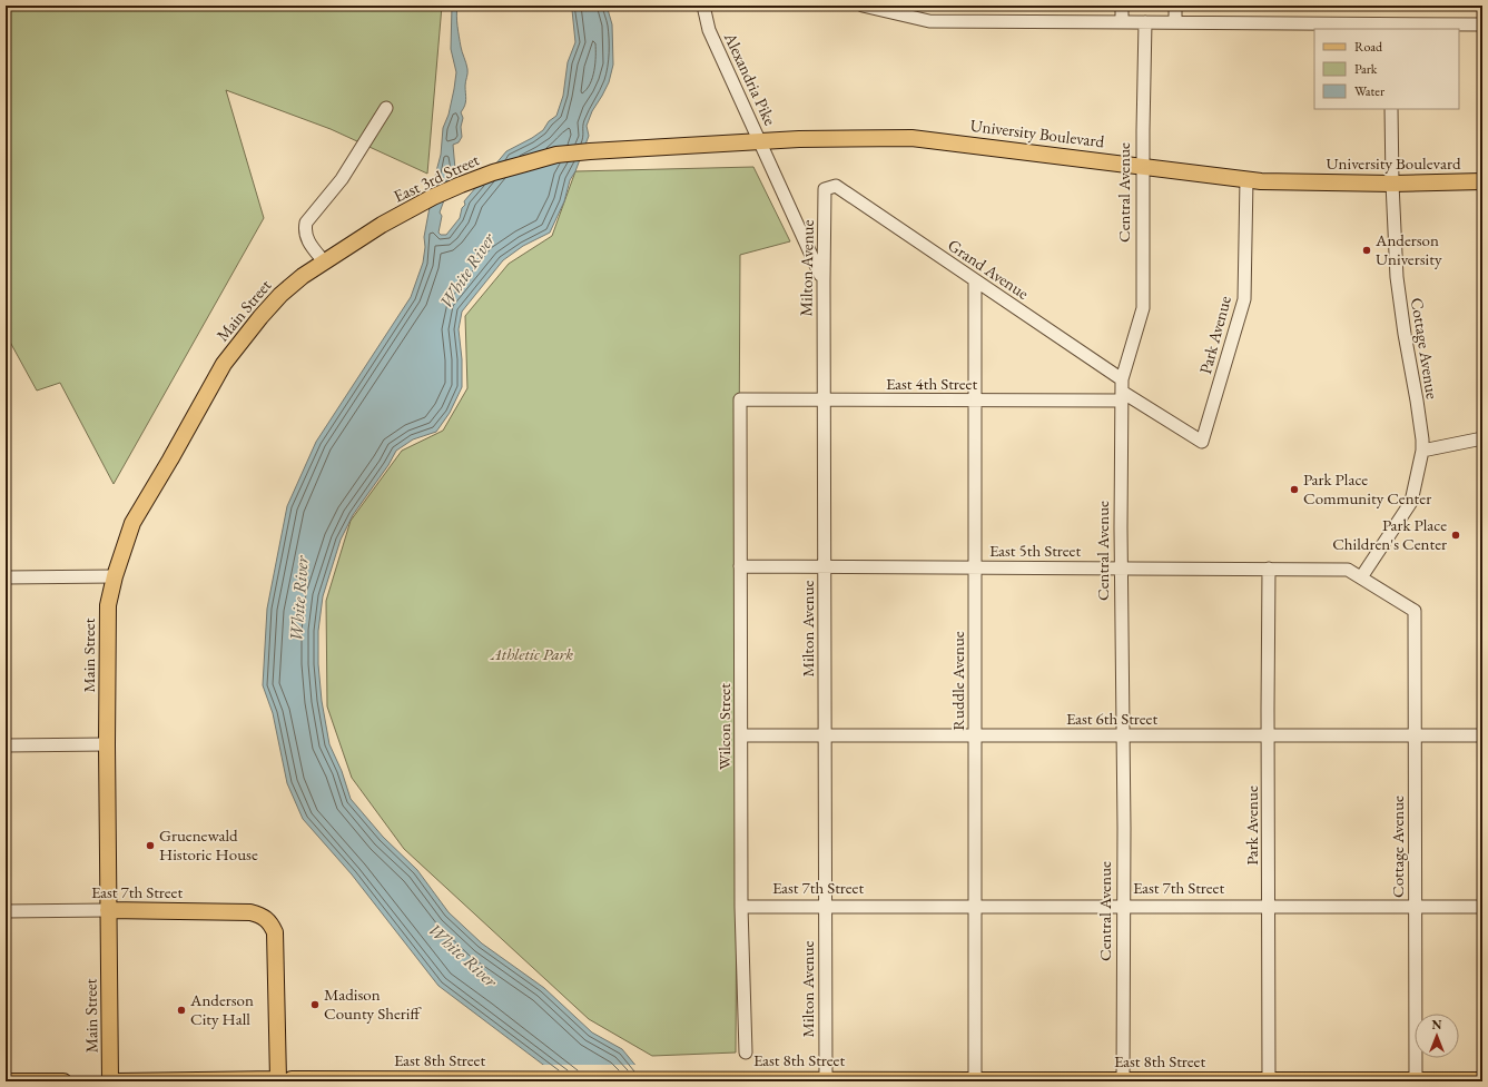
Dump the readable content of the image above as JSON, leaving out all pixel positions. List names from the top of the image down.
{
  "streets": {
    "main road": [
      "University Boulevard",
      "East 3rd Street",
      "Main Street",
      "East 7th Street",
      "East 8th Street"
    ],
    "street": [
      "Alexandria Pike",
      "Central Avenue",
      "Milton Avenue",
      "Grand Avenue",
      "Park Avenue",
      "Cottage Avenue",
      "East 4th Street",
      "East 5th Street",
      "Ruddle Avenue",
      "East 6th Street",
      "Wilcon Street"
    ]
  },
  "crossings": [
    ["Alexandria Pike", "University Boulevard"],
    ["Alexandria Pike", "Milton Avenue"],
    ["University Boulevard", "East 3rd Street"],
    ["University Boulevard", "Central Avenue"],
    ["University Boulevard", "Park Avenue"],
    ["University Boulevard", "Cottage Avenue"],
    ["East 3rd Street", "Main Street"],
    ["Central Avenue", "Grand Avenue"],
    ["Central Avenue", "Park Avenue"],
    ["Central Avenue", "East 4th Street"],
    ["Central Avenue", "East 5th Street"],
    ["Central Avenue", "East 6th Street"],
    ["Central Avenue", "East 7th Street"],
    ["Central Avenue", "East 8th Street"],
    ["Milton Avenue", "Grand Avenue"],
    ["Milton Avenue", "East 4th Street"],
    ["Milton Avenue", "East 5th Street"],
    ["Milton Avenue", "East 6th Street"],
    ["Milton Avenue", "East 7th Street"],
    ["Milton Avenue", "East 8th Street"],
    ["Grand Avenue", "Ruddle Avenue"],
    ["Main Street", "East 7th Street"],
    ["Park Avenue", "East 4th Street"],
    ["Park Avenue", "East 5th Street"],
    ["Park Avenue", "East 6th Street"],
    ["Park Avenue", "East 7th Street"],
    ["Park Avenue", "East 8th Street"],
    ["Cottage Avenue", "East 5th Street"],
    ["Cottage Avenue", "East 6th Street"],
    ["Cottage Avenue", "East 7th Street"],
    ["Cottage Avenue", "East 8th Street"],
    ["East 4th Street", "Ruddle Avenue"],
    ["East 4th Street", "Wilcon Street"],
    ["East 5th Street", "Ruddle Avenue"],
    ["East 5th Street", "Wilcon Street"],
    ["Ruddle Avenue", "East 6th Street"],
    ["Ruddle Avenue", "East 7th Street"],
    ["Ruddle Avenue", "East 8th Street"],
    ["East 6th Street", "Wilcon Street"],
    ["Wilcon Street", "East 7th Street"],
    ["East 7th Street", "East 8th Street"]
  ],
  "water": ["White River"],
  "parks": ["Athletic Park"],
  "places": [
    "Anderson University",
    "Park Place Community Center",
    "Park Place Children's Center",
    "Gruenewald Historic House",
    "Madison County Sheriff",
    "Anderson City Hall"
  ],
  "legend": ["Road", "Park", "Water"],
  "north": "top"
}
